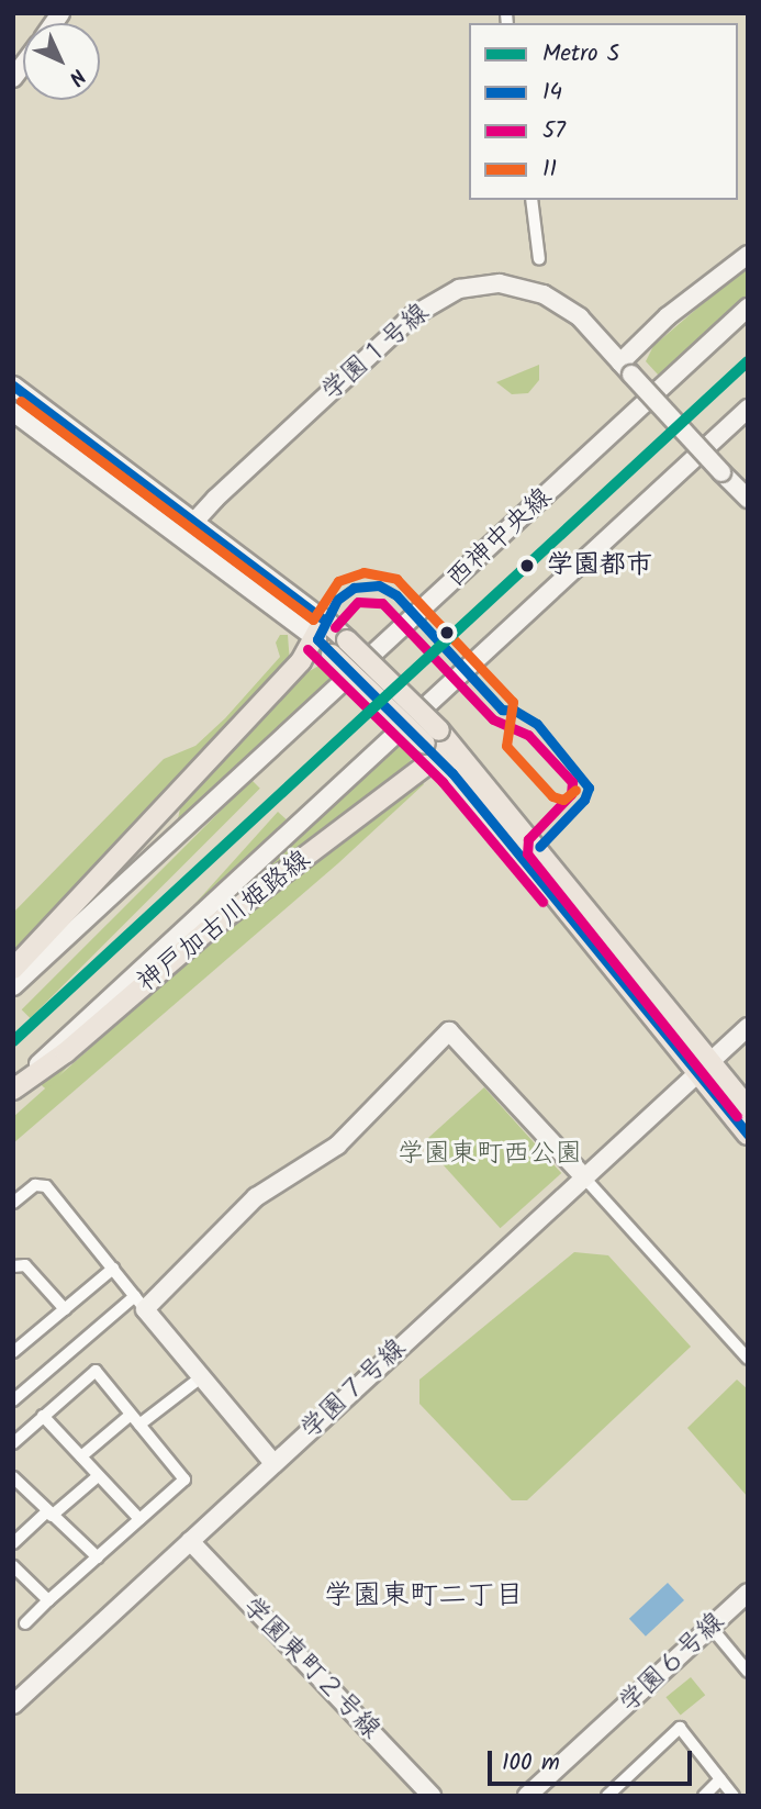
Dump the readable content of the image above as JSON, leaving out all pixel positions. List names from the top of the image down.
{
  "streets": {
    "main road": ["神戸加古川姫路線"],
    "street": [
      "学園１号線",
      "西神中央線",
      "学園７号線",
      "学園６号線",
      "学園東町２号線"
    ]
  },
  "crossings": [
    ["学園７号線", "学園東町２号線"]
  ],
  "districts": ["学園東町二丁目"],
  "parks": ["学園東町西公園"],
  "places": ["学園都市"],
  "lines": [
    "metro line S",
    "transit line 14",
    "transit line 11",
    "transit line 57"
  ],
  "legend": [
    "Metro S",
    "14",
    "57",
    "11"
  ],
  "scale_bar": "100 m",
  "north": "bottom right"
}
